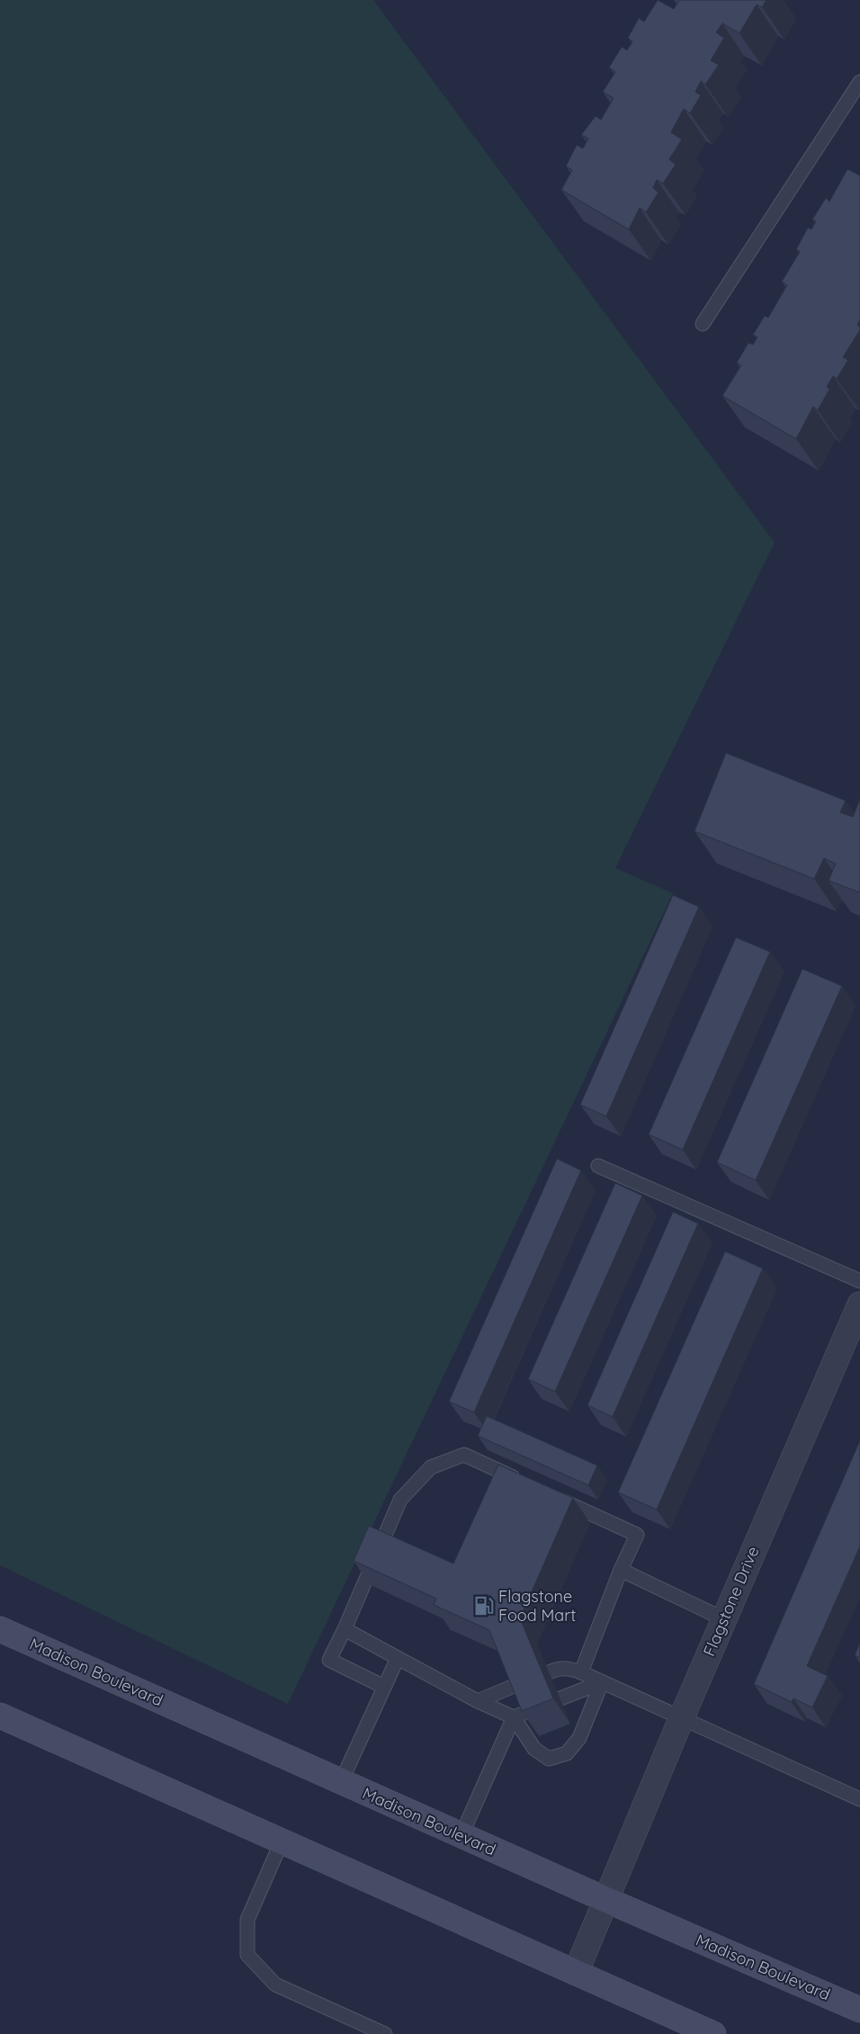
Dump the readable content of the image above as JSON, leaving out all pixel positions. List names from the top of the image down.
{
  "streets": {
    "main road": ["Madison Boulevard"],
    "street": ["Flagstone Drive"]
  },
  "crossings": [
    ["Flagstone Drive", "Madison Boulevard"]
  ],
  "places": {
    "fuel station": ["Flagstone Food Mart"]
  }
}
